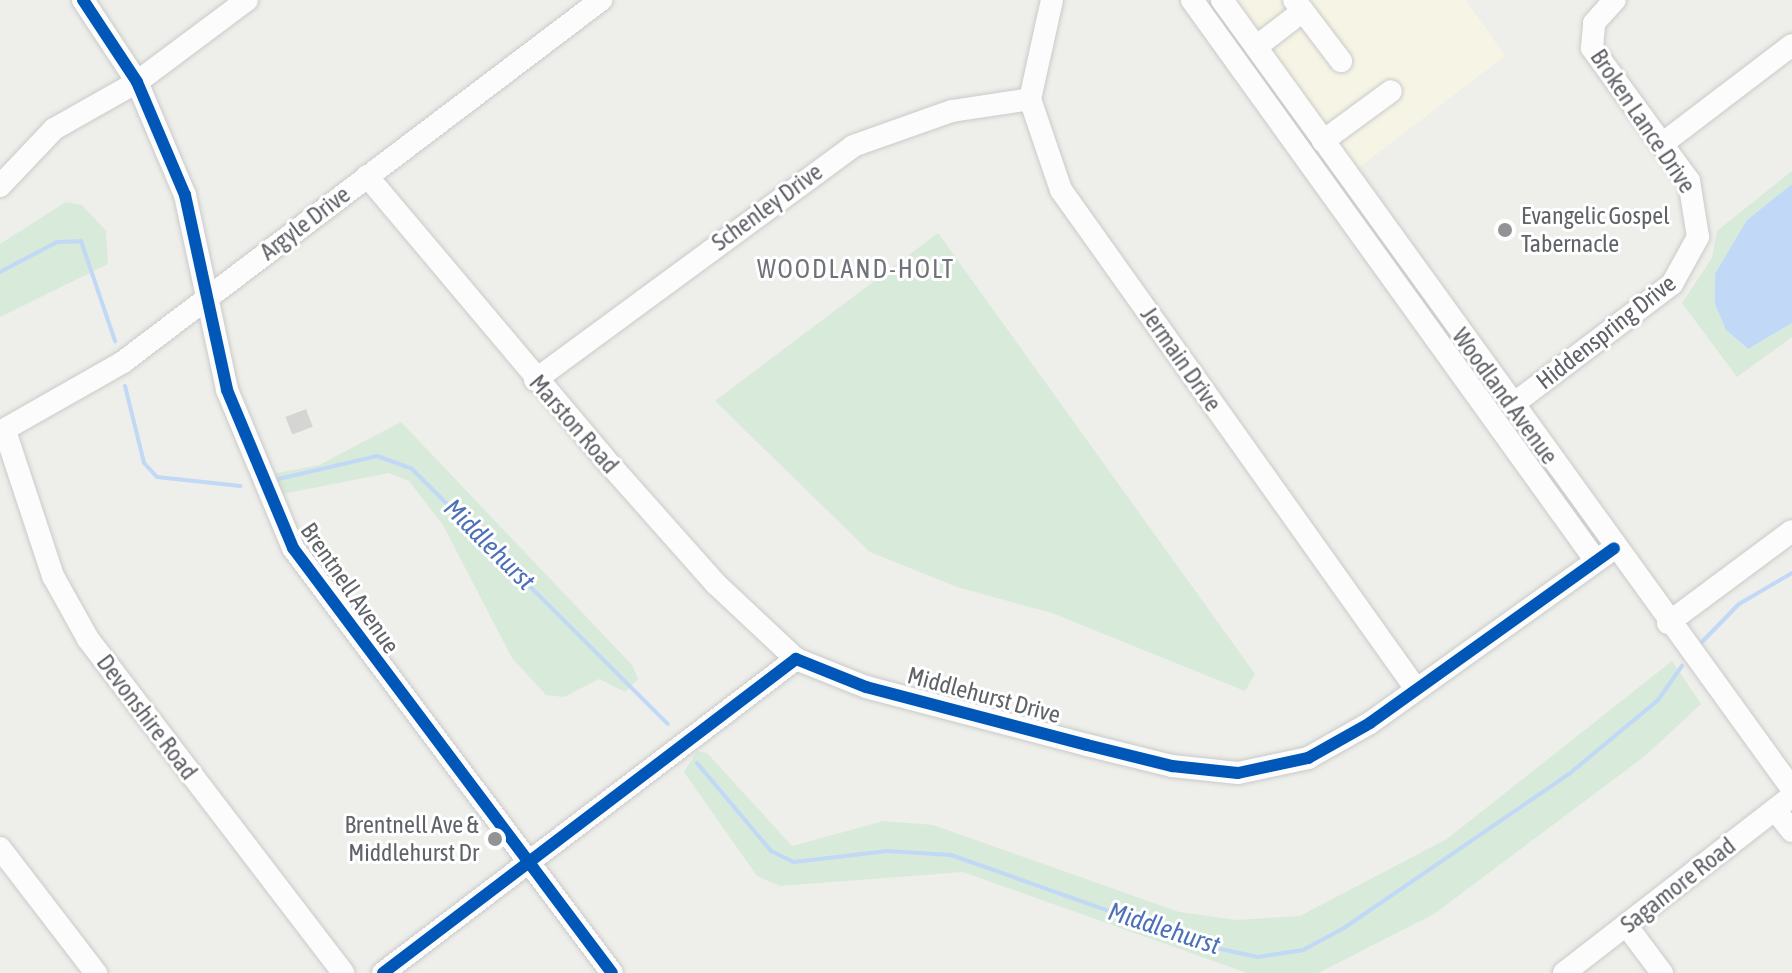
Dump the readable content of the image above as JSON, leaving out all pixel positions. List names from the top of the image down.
{
  "streets": {
    "street": [
      "Broken Lance Drive",
      "Schenley Drive",
      "Argyle Drive",
      "Hiddenspring Drive",
      "Jermain Drive",
      "Woodland Avenue",
      "Marston Road",
      "Brentnell Avenue",
      "Middlehurst Drive",
      "Devonshire Road",
      "Sagamore Road"
    ]
  },
  "crossings": [
    ["Broken Lance Drive", "Hiddenspring Drive"],
    ["Schenley Drive", "Jermain Drive"],
    ["Schenley Drive", "Marston Road"],
    ["Argyle Drive", "Marston Road"],
    ["Argyle Drive", "Brentnell Avenue"],
    ["Argyle Drive", "Devonshire Road"],
    ["Hiddenspring Drive", "Woodland Avenue"],
    ["Jermain Drive", "Middlehurst Drive"],
    ["Woodland Avenue", "Middlehurst Drive"],
    ["Marston Road", "Middlehurst Drive"]
  ],
  "districts": ["WOODLAND-HOLT"],
  "water": ["Middlehurst"],
  "places": ["Evangelic Gospel Tabernacle", "Brentnell Ave & Middlehurst Dr"]
}
